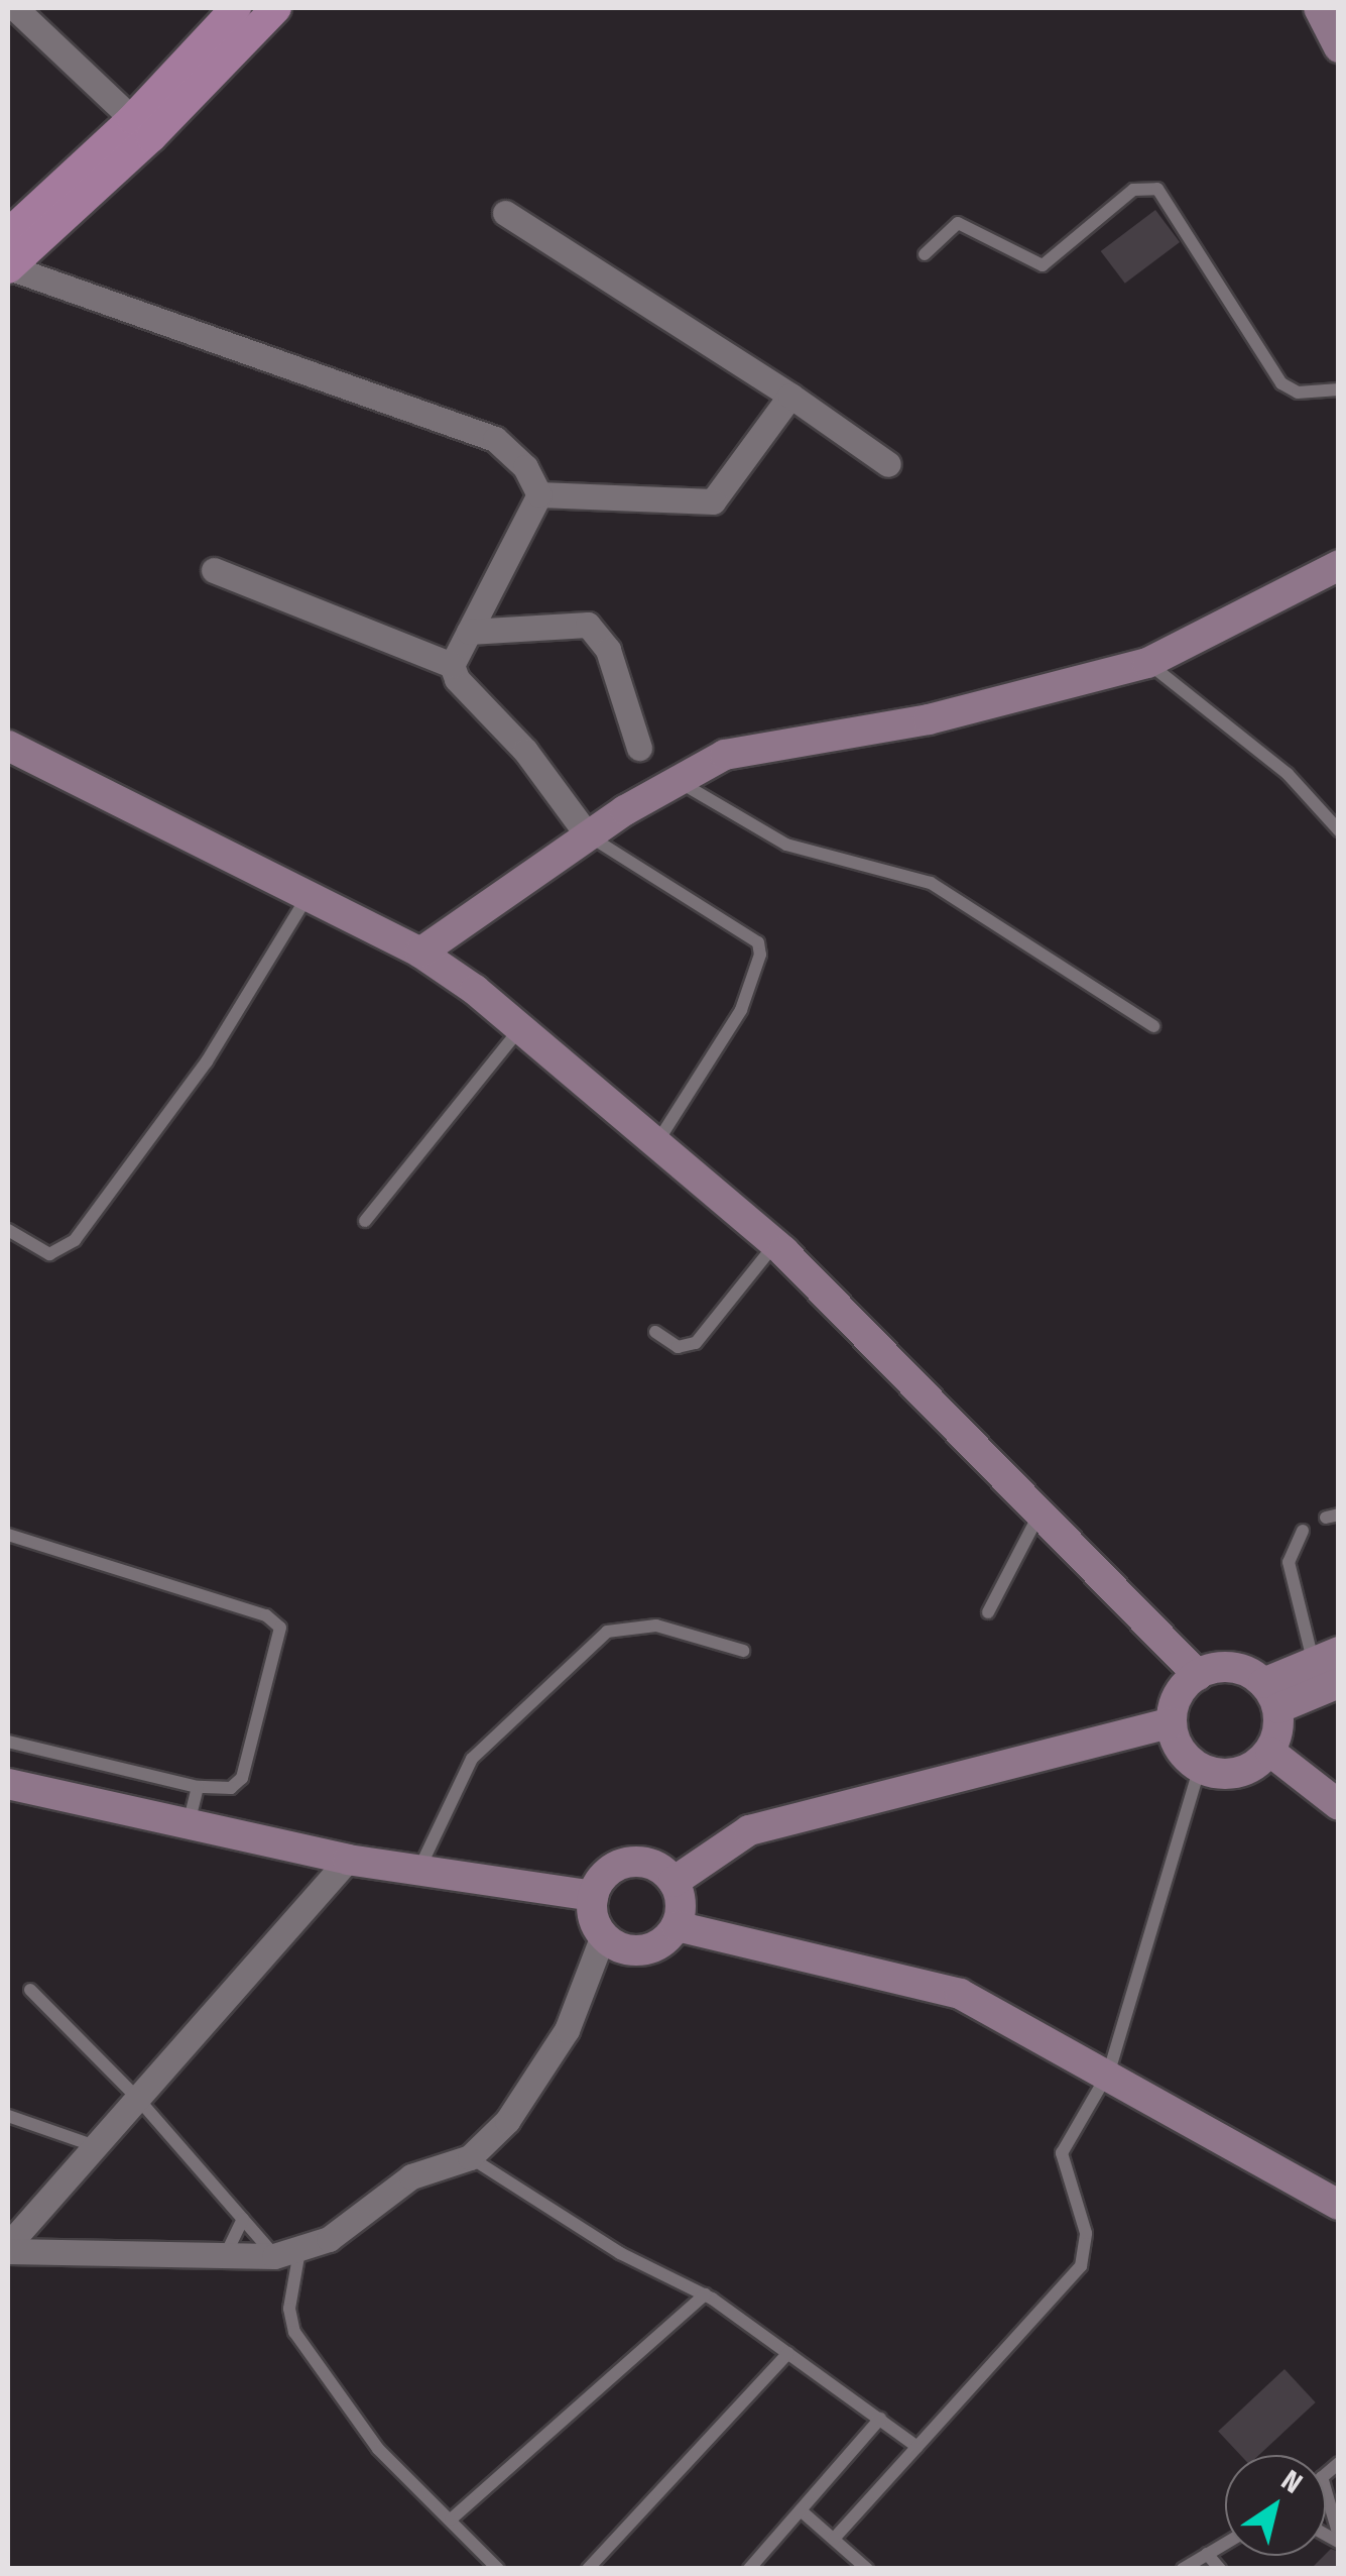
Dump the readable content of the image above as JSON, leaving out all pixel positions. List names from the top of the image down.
{
  "north": "top right"
}
